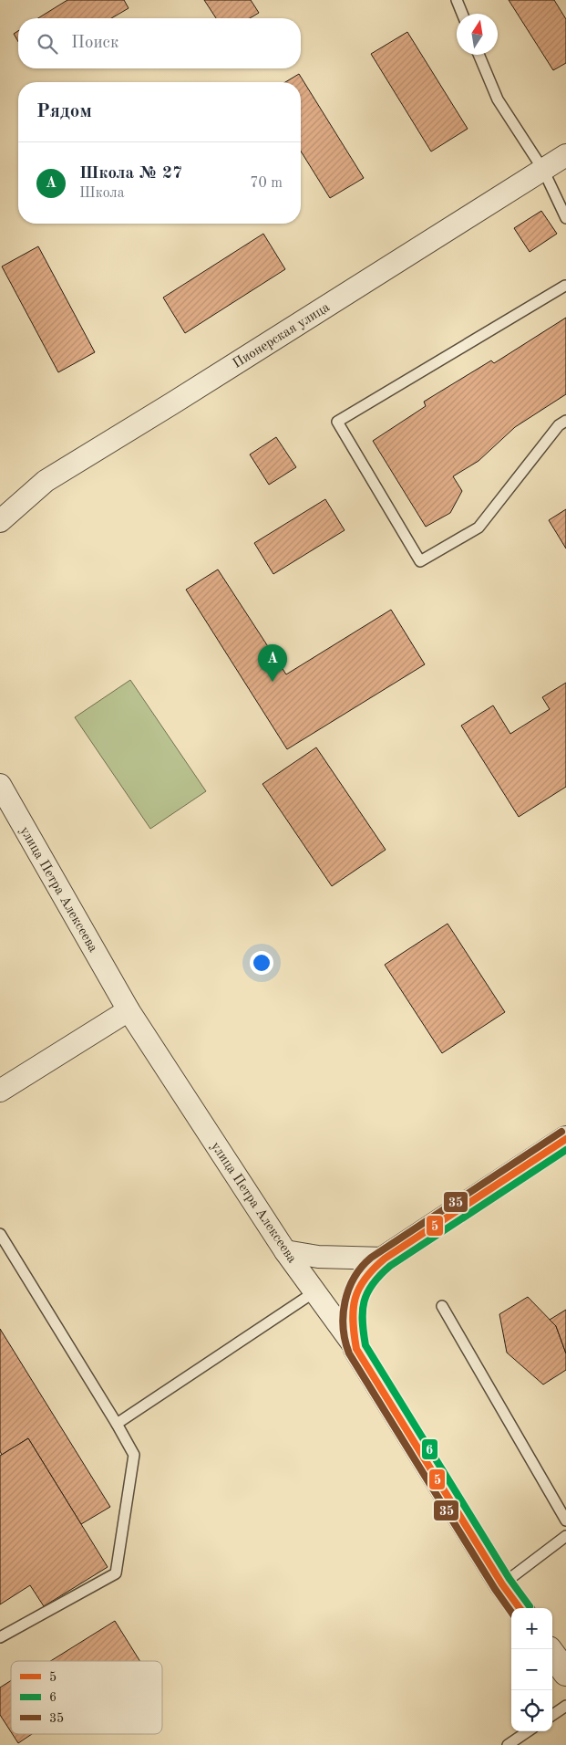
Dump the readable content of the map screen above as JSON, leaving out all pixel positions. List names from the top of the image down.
{
  "streets": {
    "street": ["Пионерская улица", "улица Петра Алексеева"]
  },
  "lines": ["transit line 35", "transit line 5", "transit line 6"],
  "legend": ["5", "6", "35"],
  "north": "top",
  "page": {
    "search": "Поиск",
    "heading": "Рядом",
    "list": [
      {
        "mark": "A",
        "name": "Школа № 27",
        "note": "Школа",
        "value": "70 m"
      }
    ],
    "pins": "A",
    "map_buttons": ["+", "−"]
  }
}
